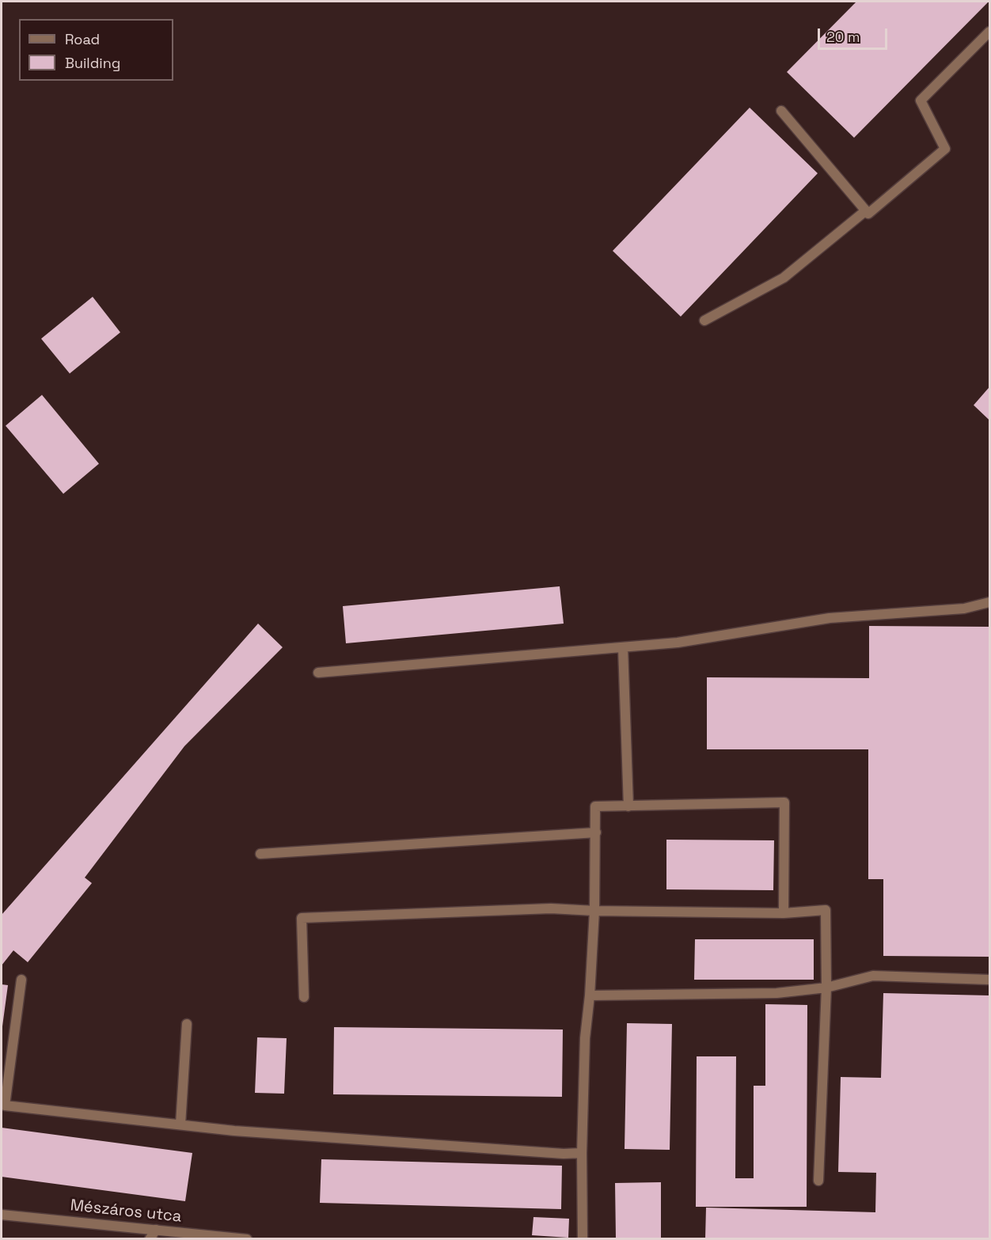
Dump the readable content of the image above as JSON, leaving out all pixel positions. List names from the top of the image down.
{
  "streets": {
    "street": ["Mészáros utca"]
  },
  "legend": ["Road", "Building"],
  "scale_bar": "20 m"
}
